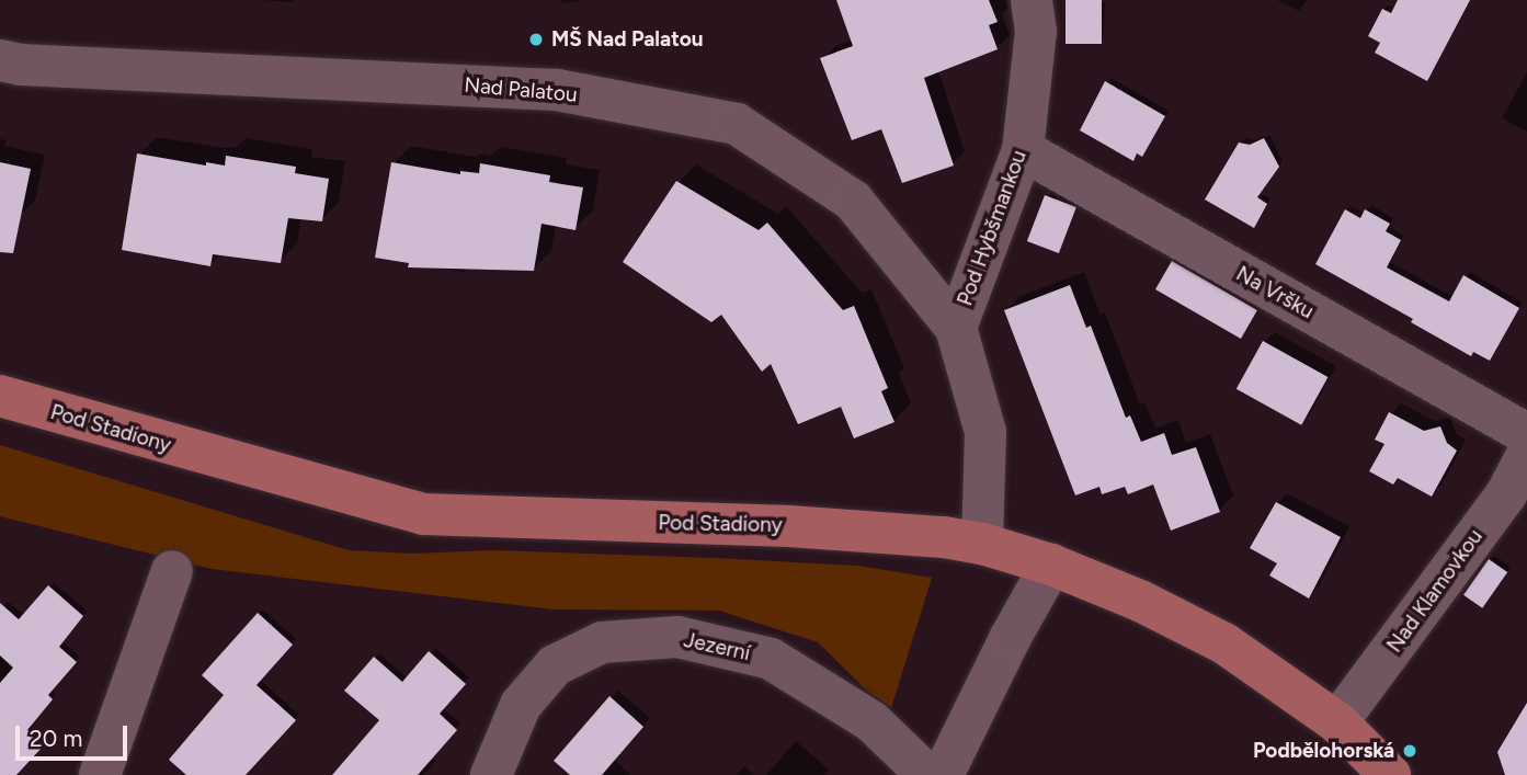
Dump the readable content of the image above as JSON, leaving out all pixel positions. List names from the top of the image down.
{
  "streets": {
    "main road": ["Pod Stadiony"],
    "street": [
      "Nad Palatou",
      "Pod Hybšmankou",
      "Na Vršku",
      "Nad Klamovkou",
      "Jezerní"
    ]
  },
  "crossings": [
    ["Nad Palatou", "Pod Hybšmankou"],
    ["Pod Hybšmankou", "Na Vršku"],
    ["Pod Hybšmankou", "Pod Stadiony"],
    ["Pod Stadiony", "Nad Klamovkou"]
  ],
  "places": ["MŠ Nad Palatou", "Podbělohorská"],
  "scale_bar": "20 m"
}
